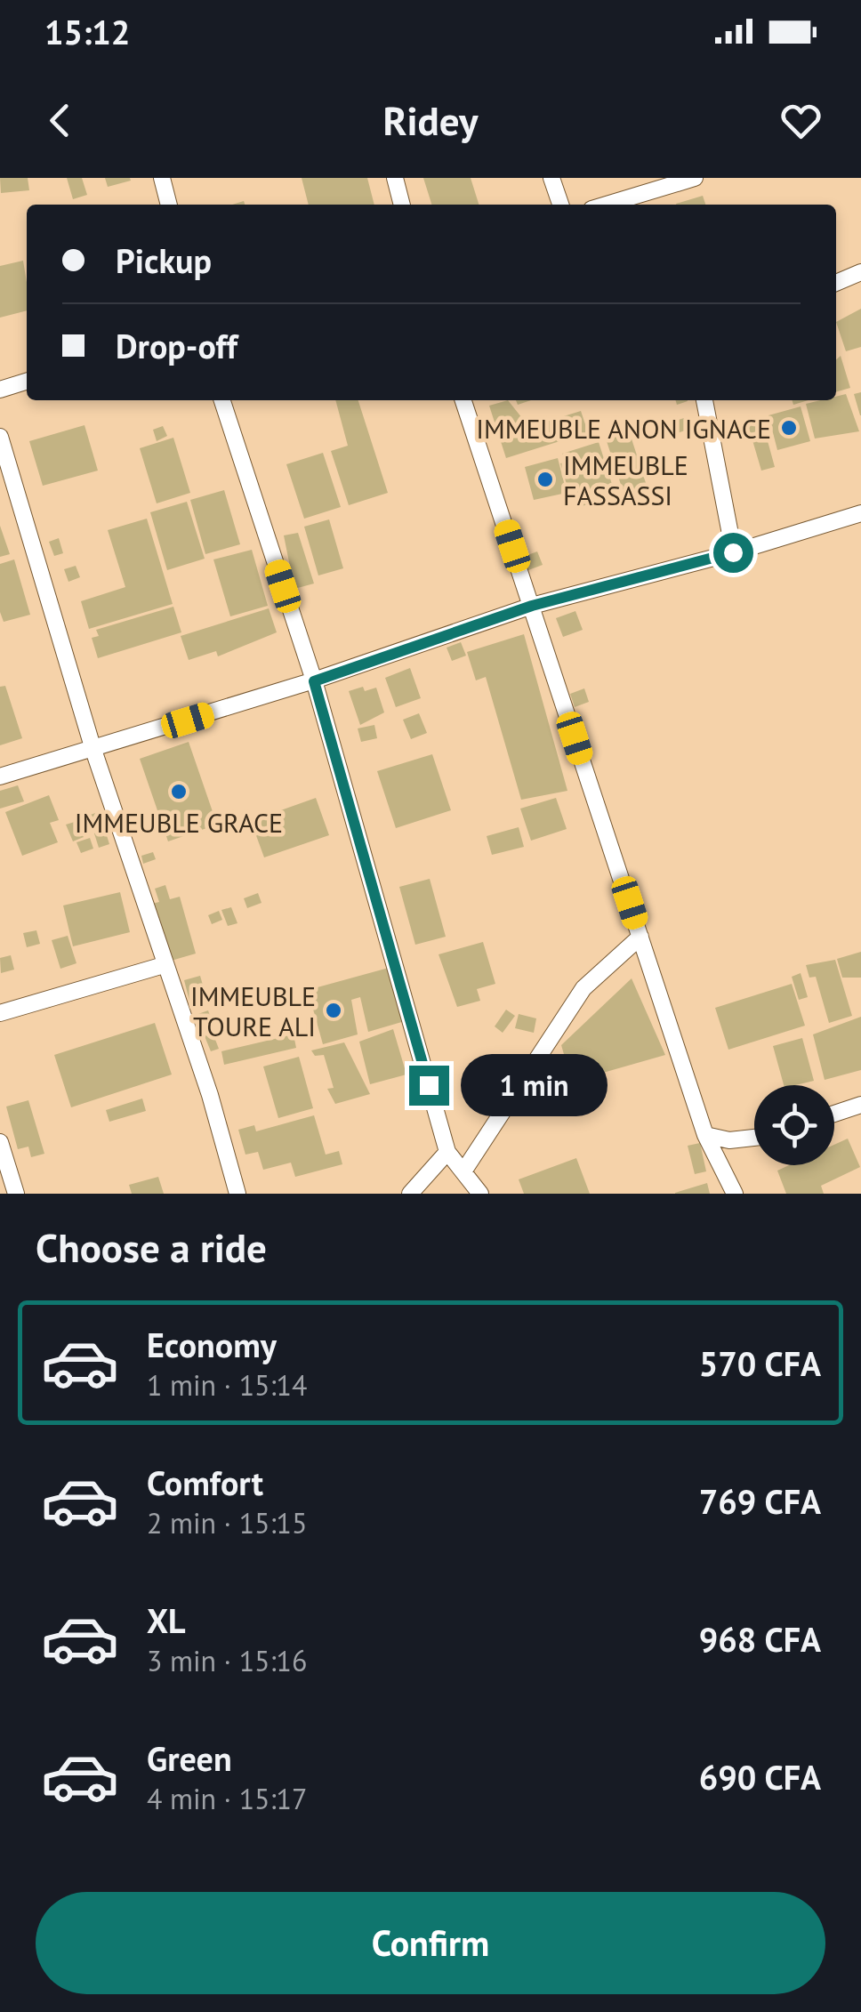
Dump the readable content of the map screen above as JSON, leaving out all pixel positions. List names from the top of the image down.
{
  "places": [
    "IMMEUBLE ANON IGNACE",
    "IMMEUBLE FASSASSI",
    "IMMEUBLE GRACE",
    "IMMEUBLE TOURE ALI"
  ],
  "page": {
    "status": "15:12",
    "header": "Ridey",
    "banner": ["Pickup", "Drop-off"],
    "bubble": "1 min",
    "heading": "Choose a ride",
    "list": [
      {
        "name": "Economy",
        "note": "1 min · 15:14",
        "value": "570 CFA"
      },
      {
        "name": "Comfort",
        "note": "2 min · 15:15",
        "value": "769 CFA"
      },
      {
        "name": "XL",
        "note": "3 min · 15:16",
        "value": "968 CFA"
      },
      {
        "name": "Green",
        "note": "4 min · 15:17",
        "value": "690 CFA"
      }
    ],
    "buttons": "Confirm"
  }
}
